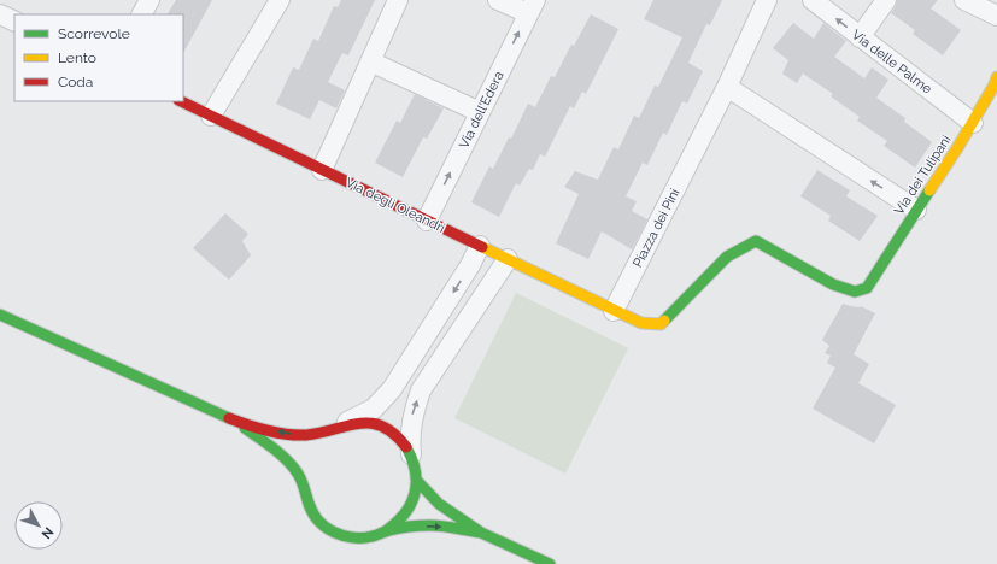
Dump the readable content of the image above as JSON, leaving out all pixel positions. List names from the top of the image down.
{
  "streets": {
    "street": [
      "Via delle Palme",
      "Via dell'Edera",
      "Via dei Tulipani",
      "Via degli Oleandri",
      "Piazza dei Pini"
    ]
  },
  "crossings": [
    ["Via delle Palme", "Via dei Tulipani"],
    ["Via dell'Edera", "Via degli Oleandri"],
    ["Via dei Tulipani", "Via degli Oleandri"],
    ["Via dei Tulipani", "Piazza dei Pini"],
    ["Via degli Oleandri", "Piazza dei Pini"]
  ],
  "legend": ["Scorrevole", "Lento", "Coda"],
  "north": "bottom right"
}
